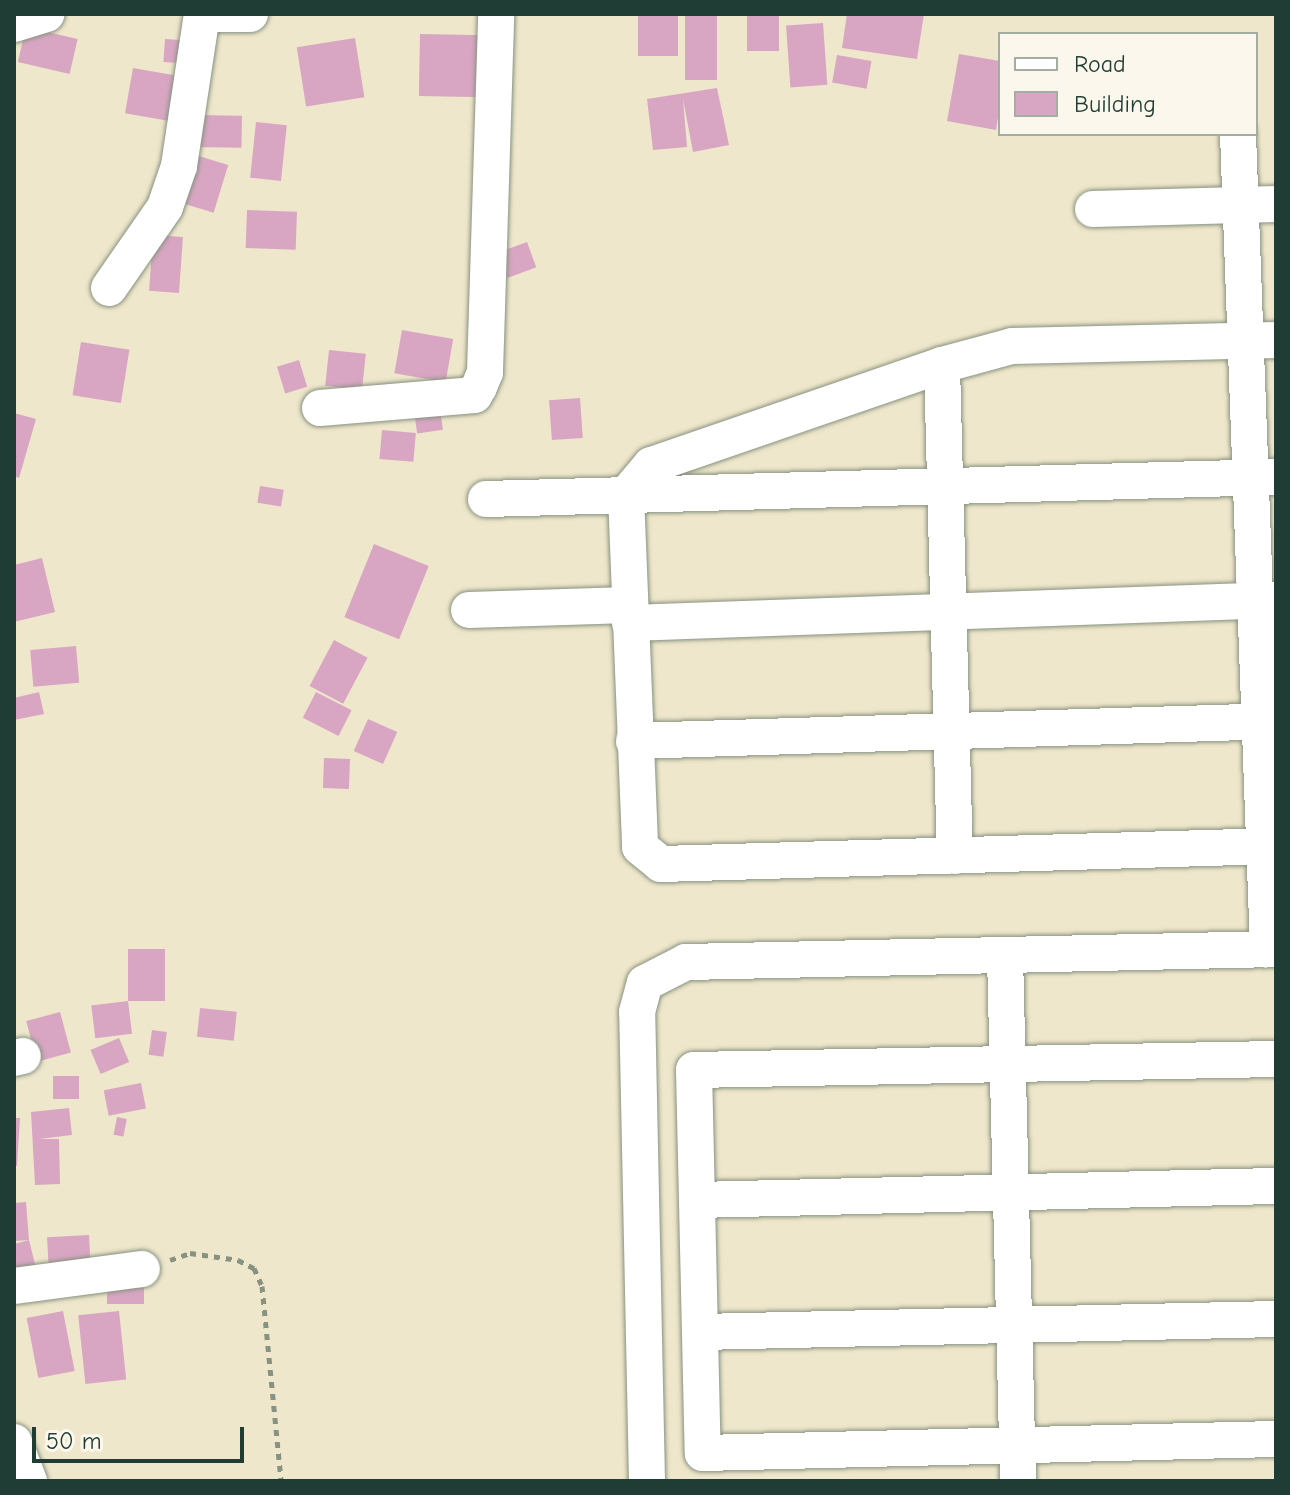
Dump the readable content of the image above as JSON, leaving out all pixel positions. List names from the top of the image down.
{
  "legend": ["Road", "Building"],
  "scale_bar": "50 m"
}
